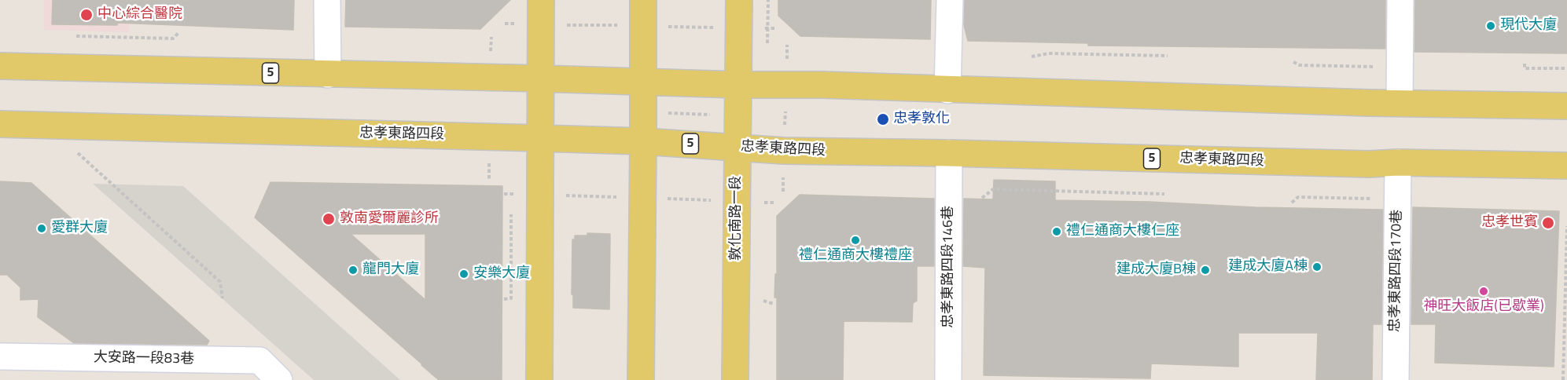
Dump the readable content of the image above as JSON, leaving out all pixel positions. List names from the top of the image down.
{
  "streets": {
    "main road": ["5", "忠孝東路四段", "敦化南路一段"],
    "lane": ["忠孝東路四段146巷", "忠孝東路四段170巷", "大安路一段83巷"]
  },
  "crossings": [
    ["5", "敦化南路一段"],
    ["忠孝東路四段", "敦化南路一段"],
    ["忠孝東路四段", "忠孝東路四段146巷"],
    ["忠孝東路四段", "忠孝東路四段170巷"]
  ],
  "places": [
    "中心綜合醫院",
    "現代大廈",
    "忠孝敦化",
    "敦南愛爾麗診所",
    "忠孝世賓",
    "愛群大廈",
    "禮仁通商大樓仁座",
    "禮仁通商大樓禮座",
    "建成大廈A棟",
    "龍門大廈",
    "建成大廈B棟",
    "安樂大廈",
    "神旺大飯店(已歇業)"
  ]
}
